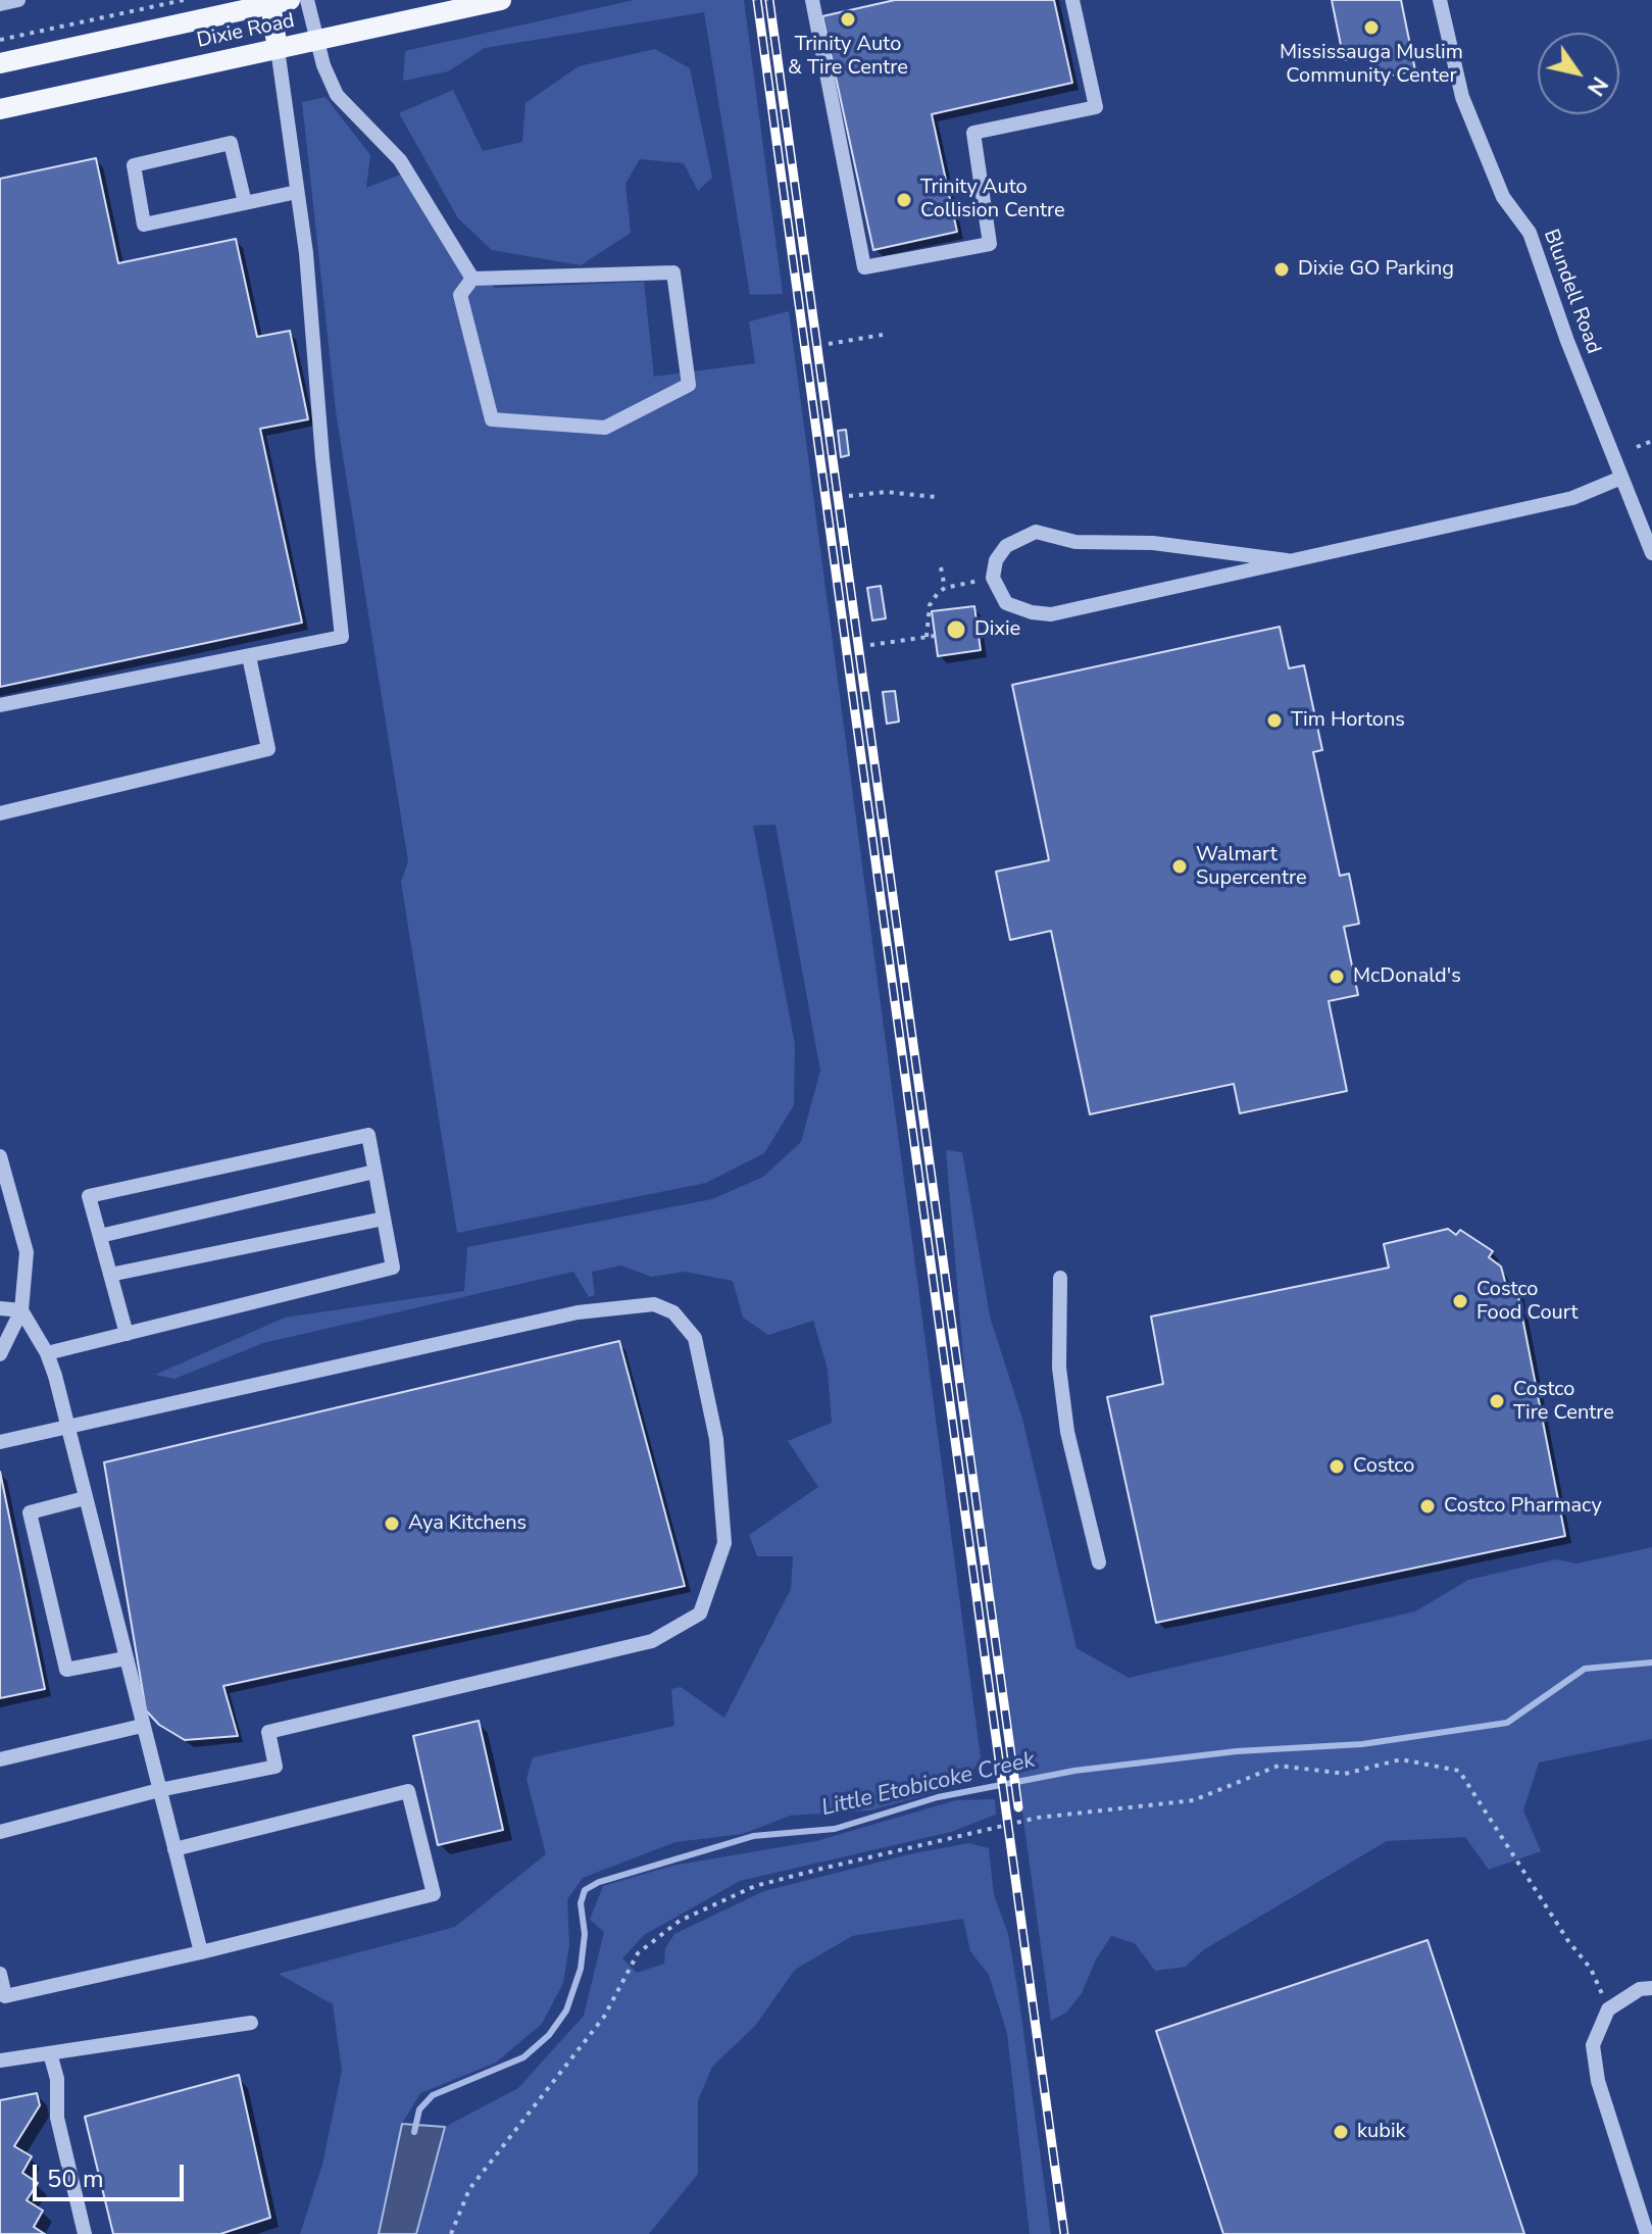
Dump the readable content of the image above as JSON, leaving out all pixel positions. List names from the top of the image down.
{
  "streets": {
    "main road": ["Dixie Road"],
    "street": ["Blundell Road"]
  },
  "water": ["Little Etobicoke Creek"],
  "places": [
    "Trinity Auto & Tire Centre",
    "Mississauga Muslim Community Center",
    "Trinity Auto Collision Centre",
    "Dixie GO Parking",
    "Dixie",
    "Tim Hortons",
    "Walmart Supercentre",
    "McDonald's",
    "Costco Food Court",
    "Costco Tire Centre",
    "Costco",
    "Costco Pharmacy",
    "Aya Kitchens",
    "kubik"
  ],
  "scale_bar": "50 m",
  "north": "bottom right"
}
